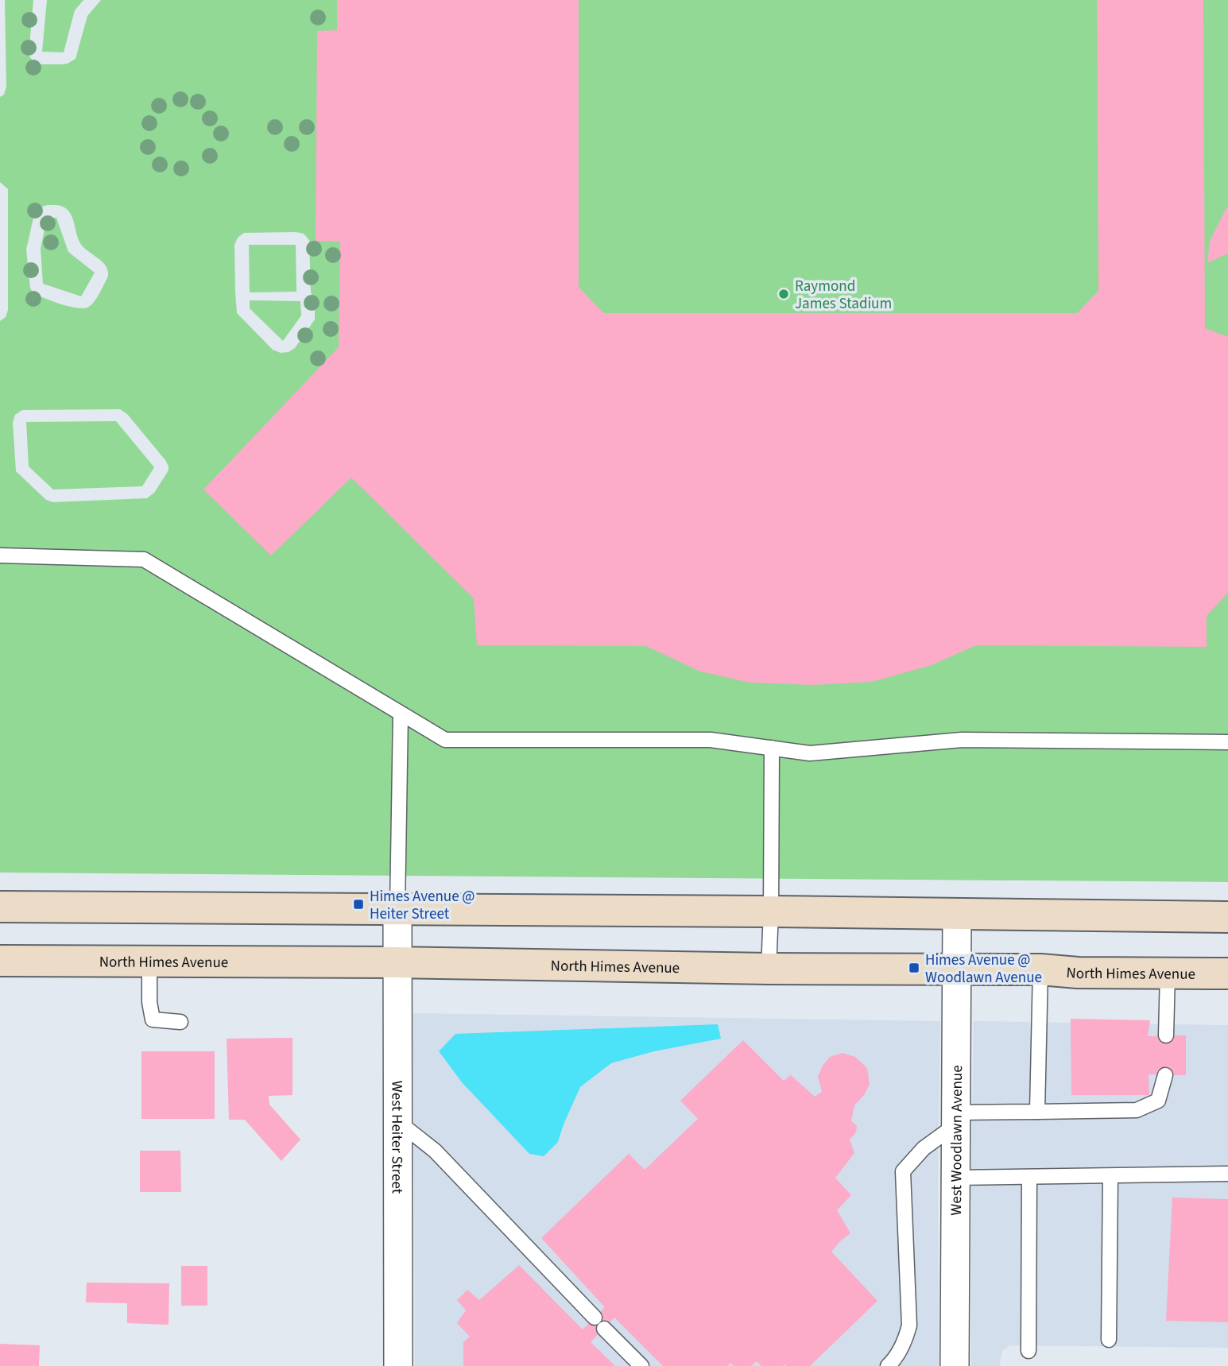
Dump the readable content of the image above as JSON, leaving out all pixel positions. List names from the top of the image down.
{
  "streets": {
    "street": ["North Himes Avenue", "West Heiter Street", "West Woodlawn Avenue"]
  },
  "crossings": [
    ["North Himes Avenue", "West Heiter Street"],
    ["North Himes Avenue", "West Woodlawn Avenue"]
  ],
  "places": {
    "other": ["Raymond James Stadium"],
    "transit": ["Himes Avenue @ Heiter Street", "Himes Avenue @ Woodlawn Avenue"]
  }
}
